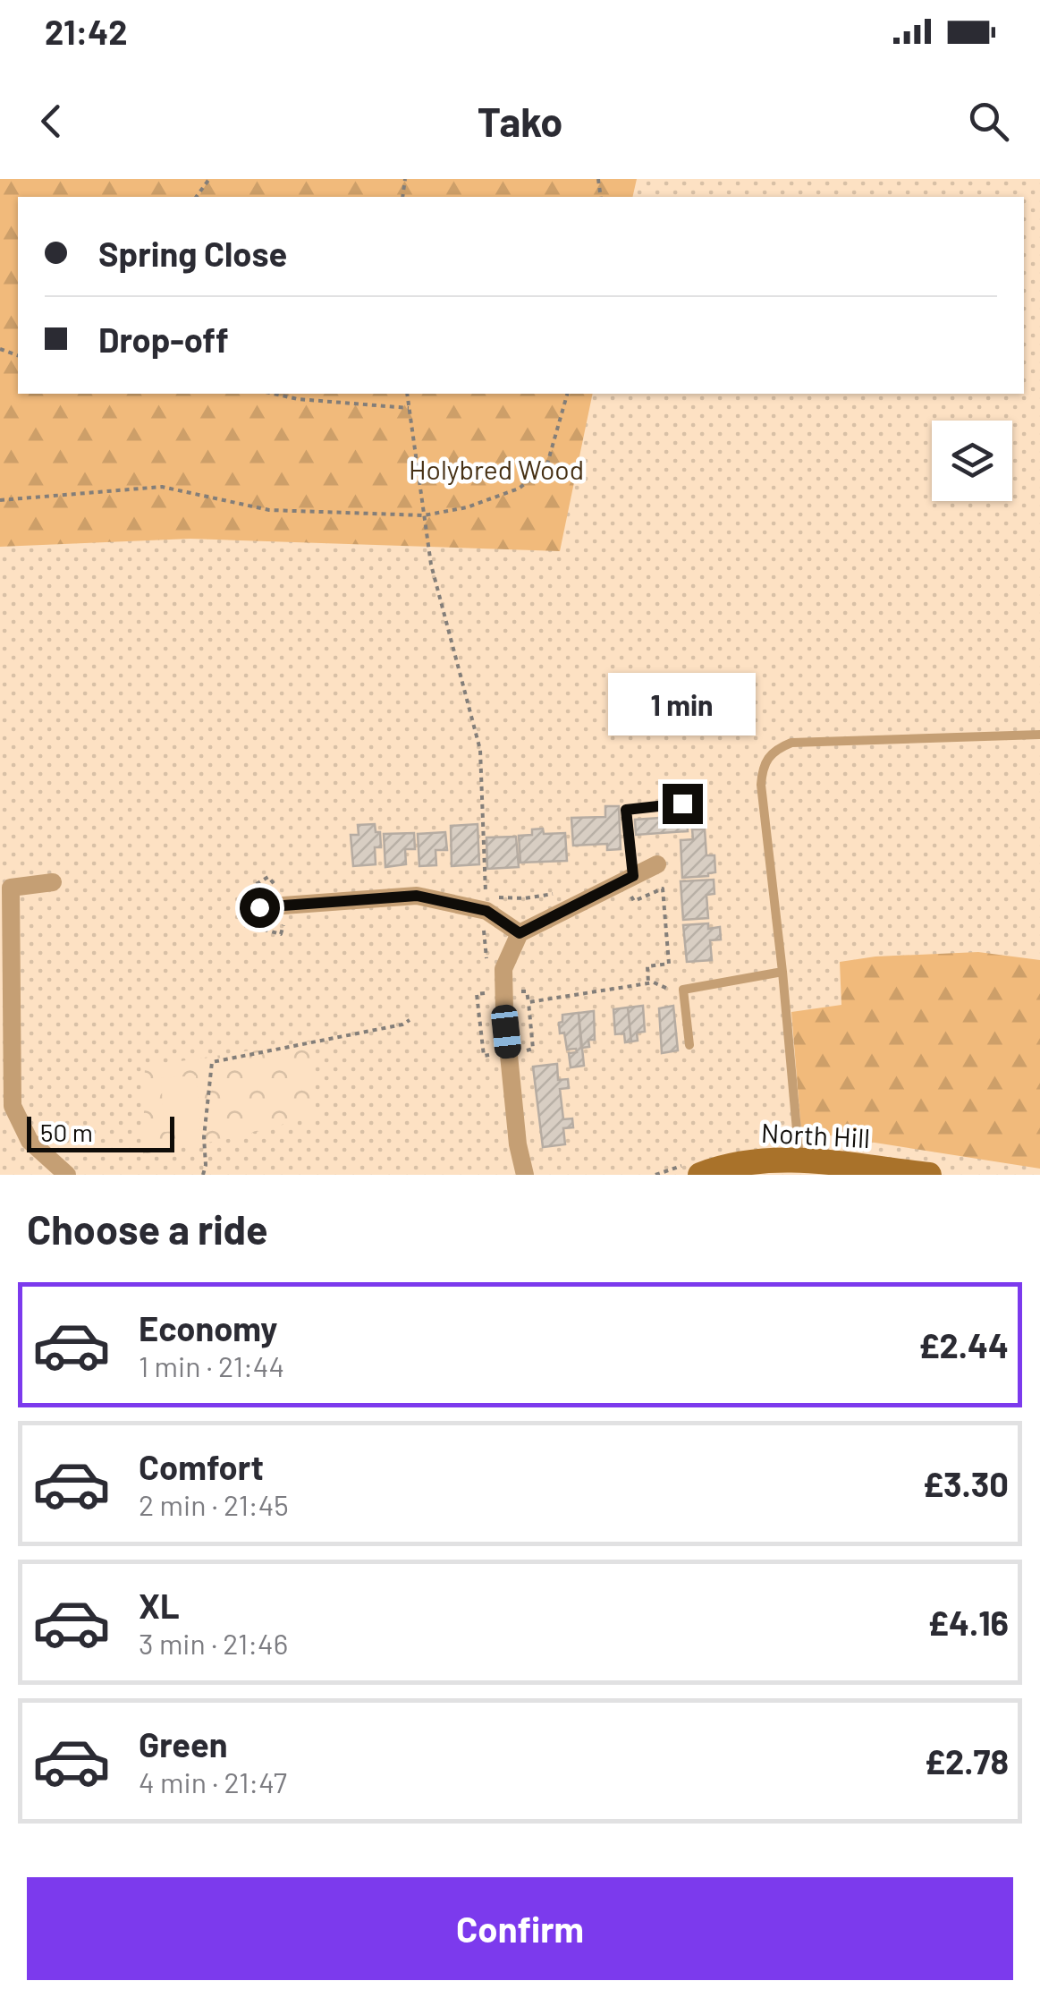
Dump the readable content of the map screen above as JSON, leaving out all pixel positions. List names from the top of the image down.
{
  "streets": {
    "street": ["North Hill"]
  },
  "parks": ["Holybred Wood"],
  "scale_bar": "50 m",
  "page": {
    "status": "21:42",
    "header": "Tako",
    "banner": ["Spring Close", "Drop-off"],
    "bubble": "1 min",
    "scale": "50 m",
    "heading": "Choose a ride",
    "list": [
      {
        "name": "Economy",
        "note": "1 min · 21:44",
        "value": "£2.44"
      },
      {
        "name": "Comfort",
        "note": "2 min · 21:45",
        "value": "£3.30"
      },
      {
        "name": "XL",
        "note": "3 min · 21:46",
        "value": "£4.16"
      },
      {
        "name": "Green",
        "note": "4 min · 21:47",
        "value": "£2.78"
      }
    ],
    "buttons": "Confirm"
  }
}
